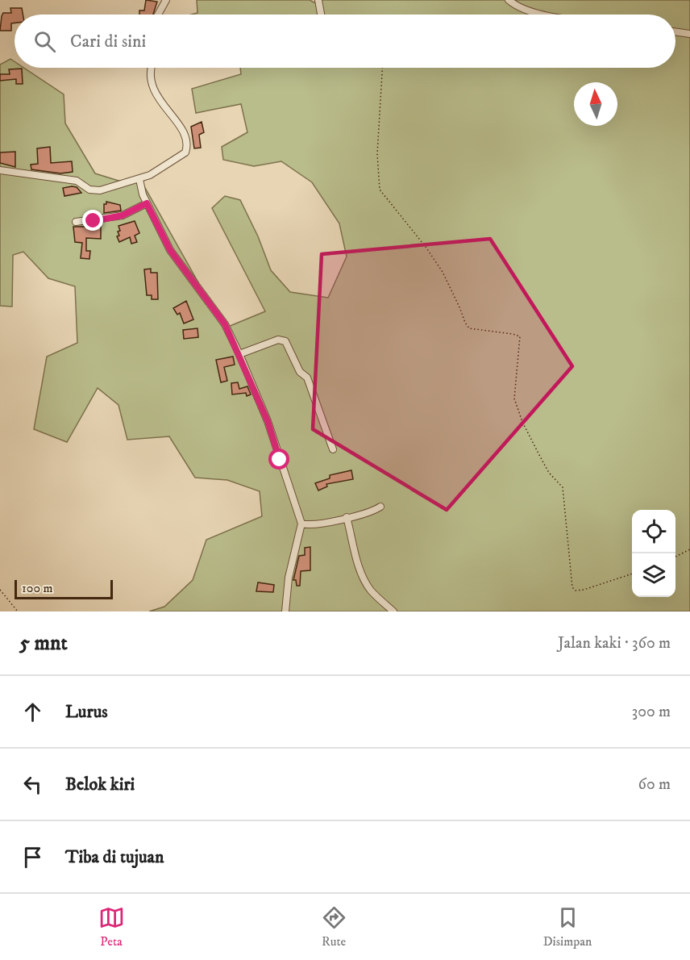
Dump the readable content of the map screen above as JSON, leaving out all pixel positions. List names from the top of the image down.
{
  "scale_bar": "100 m",
  "north": "top",
  "page": {
    "search": "Cari di sini",
    "scale": "100 m",
    "heading": ["5 mnt", "Jalan kaki · 360 m"],
    "list": [
      ["Lurus", "300 m"],
      ["Belok kiri", "60 m"],
      "Tiba di tujuan"
    ],
    "nav": ["Peta", "Rute", "Disimpan"]
  }
}
